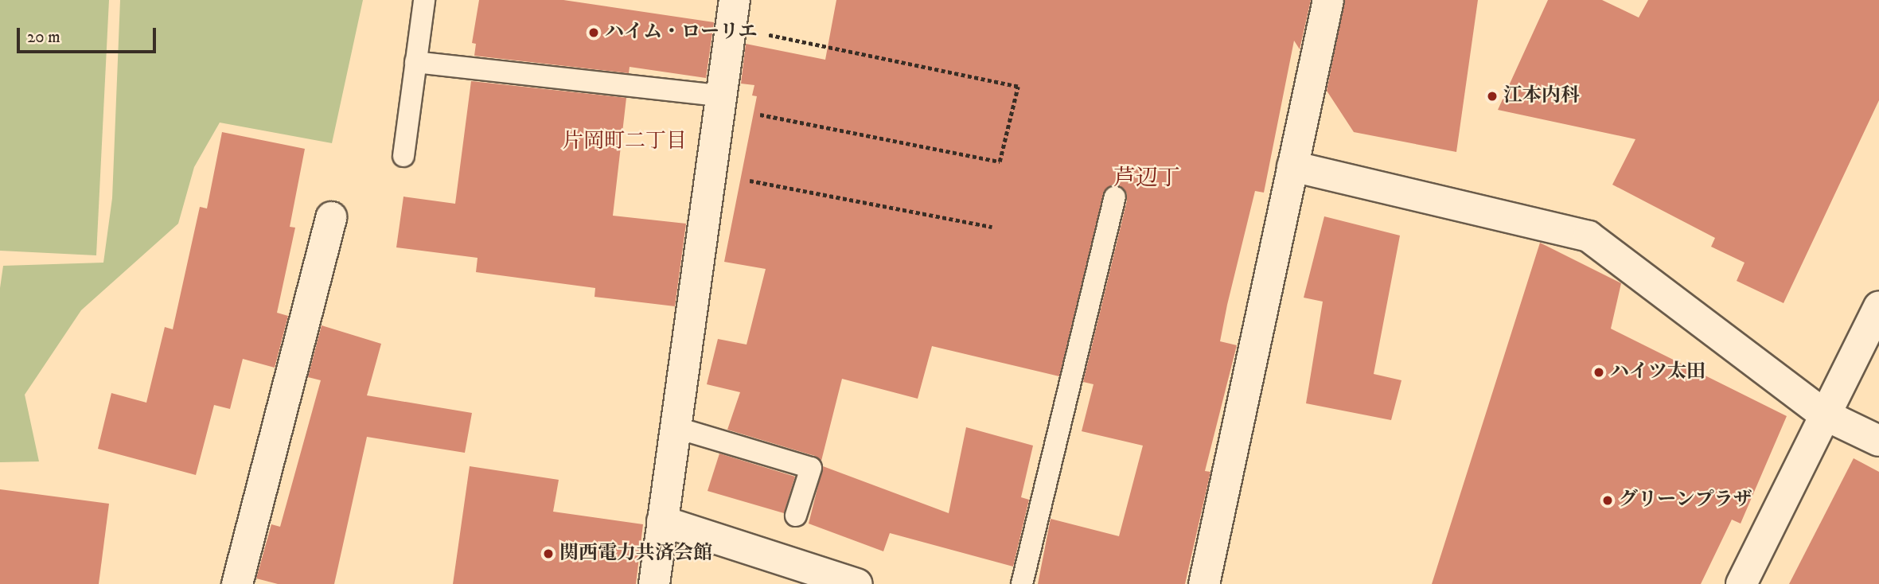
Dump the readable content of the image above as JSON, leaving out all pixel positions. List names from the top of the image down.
{
  "districts": ["片岡町二丁目", "芦辺丁"],
  "places": [
    "ハイム・ローリエ",
    "江本内科",
    "ハイツ太田",
    "グリーンプラザ",
    "関西電力共済会館"
  ],
  "scale_bar": "20 m"
}
